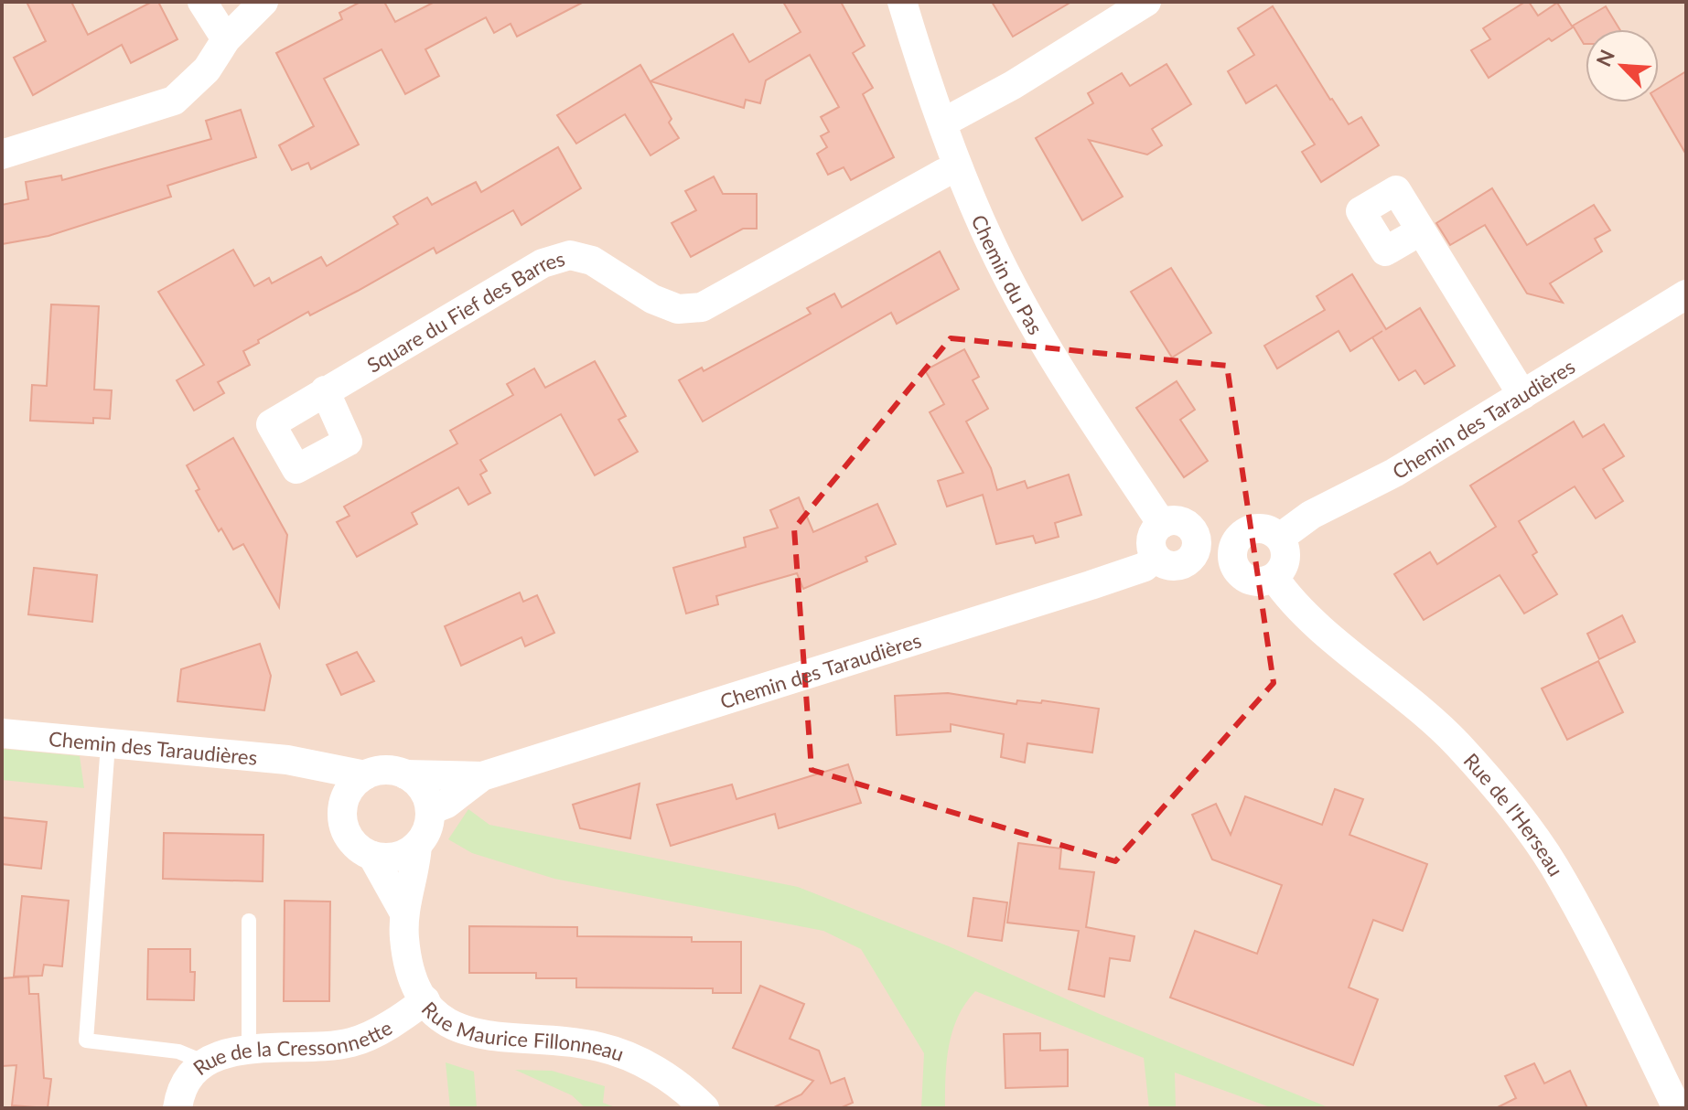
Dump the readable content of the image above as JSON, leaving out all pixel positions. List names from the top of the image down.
{
  "streets": {
    "street": [
      "Chemin du Pas",
      "Square du Fief des Barres",
      "Chemin des Taraudières",
      "Rue de l'Herseau",
      "Rue Maurice Fillonneau",
      "Rue de la Cressonnette"
    ]
  },
  "crossings": [
    ["Chemin du Pas", "Square du Fief des Barres"],
    ["Chemin du Pas", "Chemin des Taraudières"],
    ["Chemin des Taraudières", "Rue de l'Herseau"],
    ["Chemin des Taraudières", "Rue Maurice Fillonneau"],
    ["Rue Maurice Fillonneau", "Rue de la Cressonnette"]
  ],
  "north": "top left"
}
